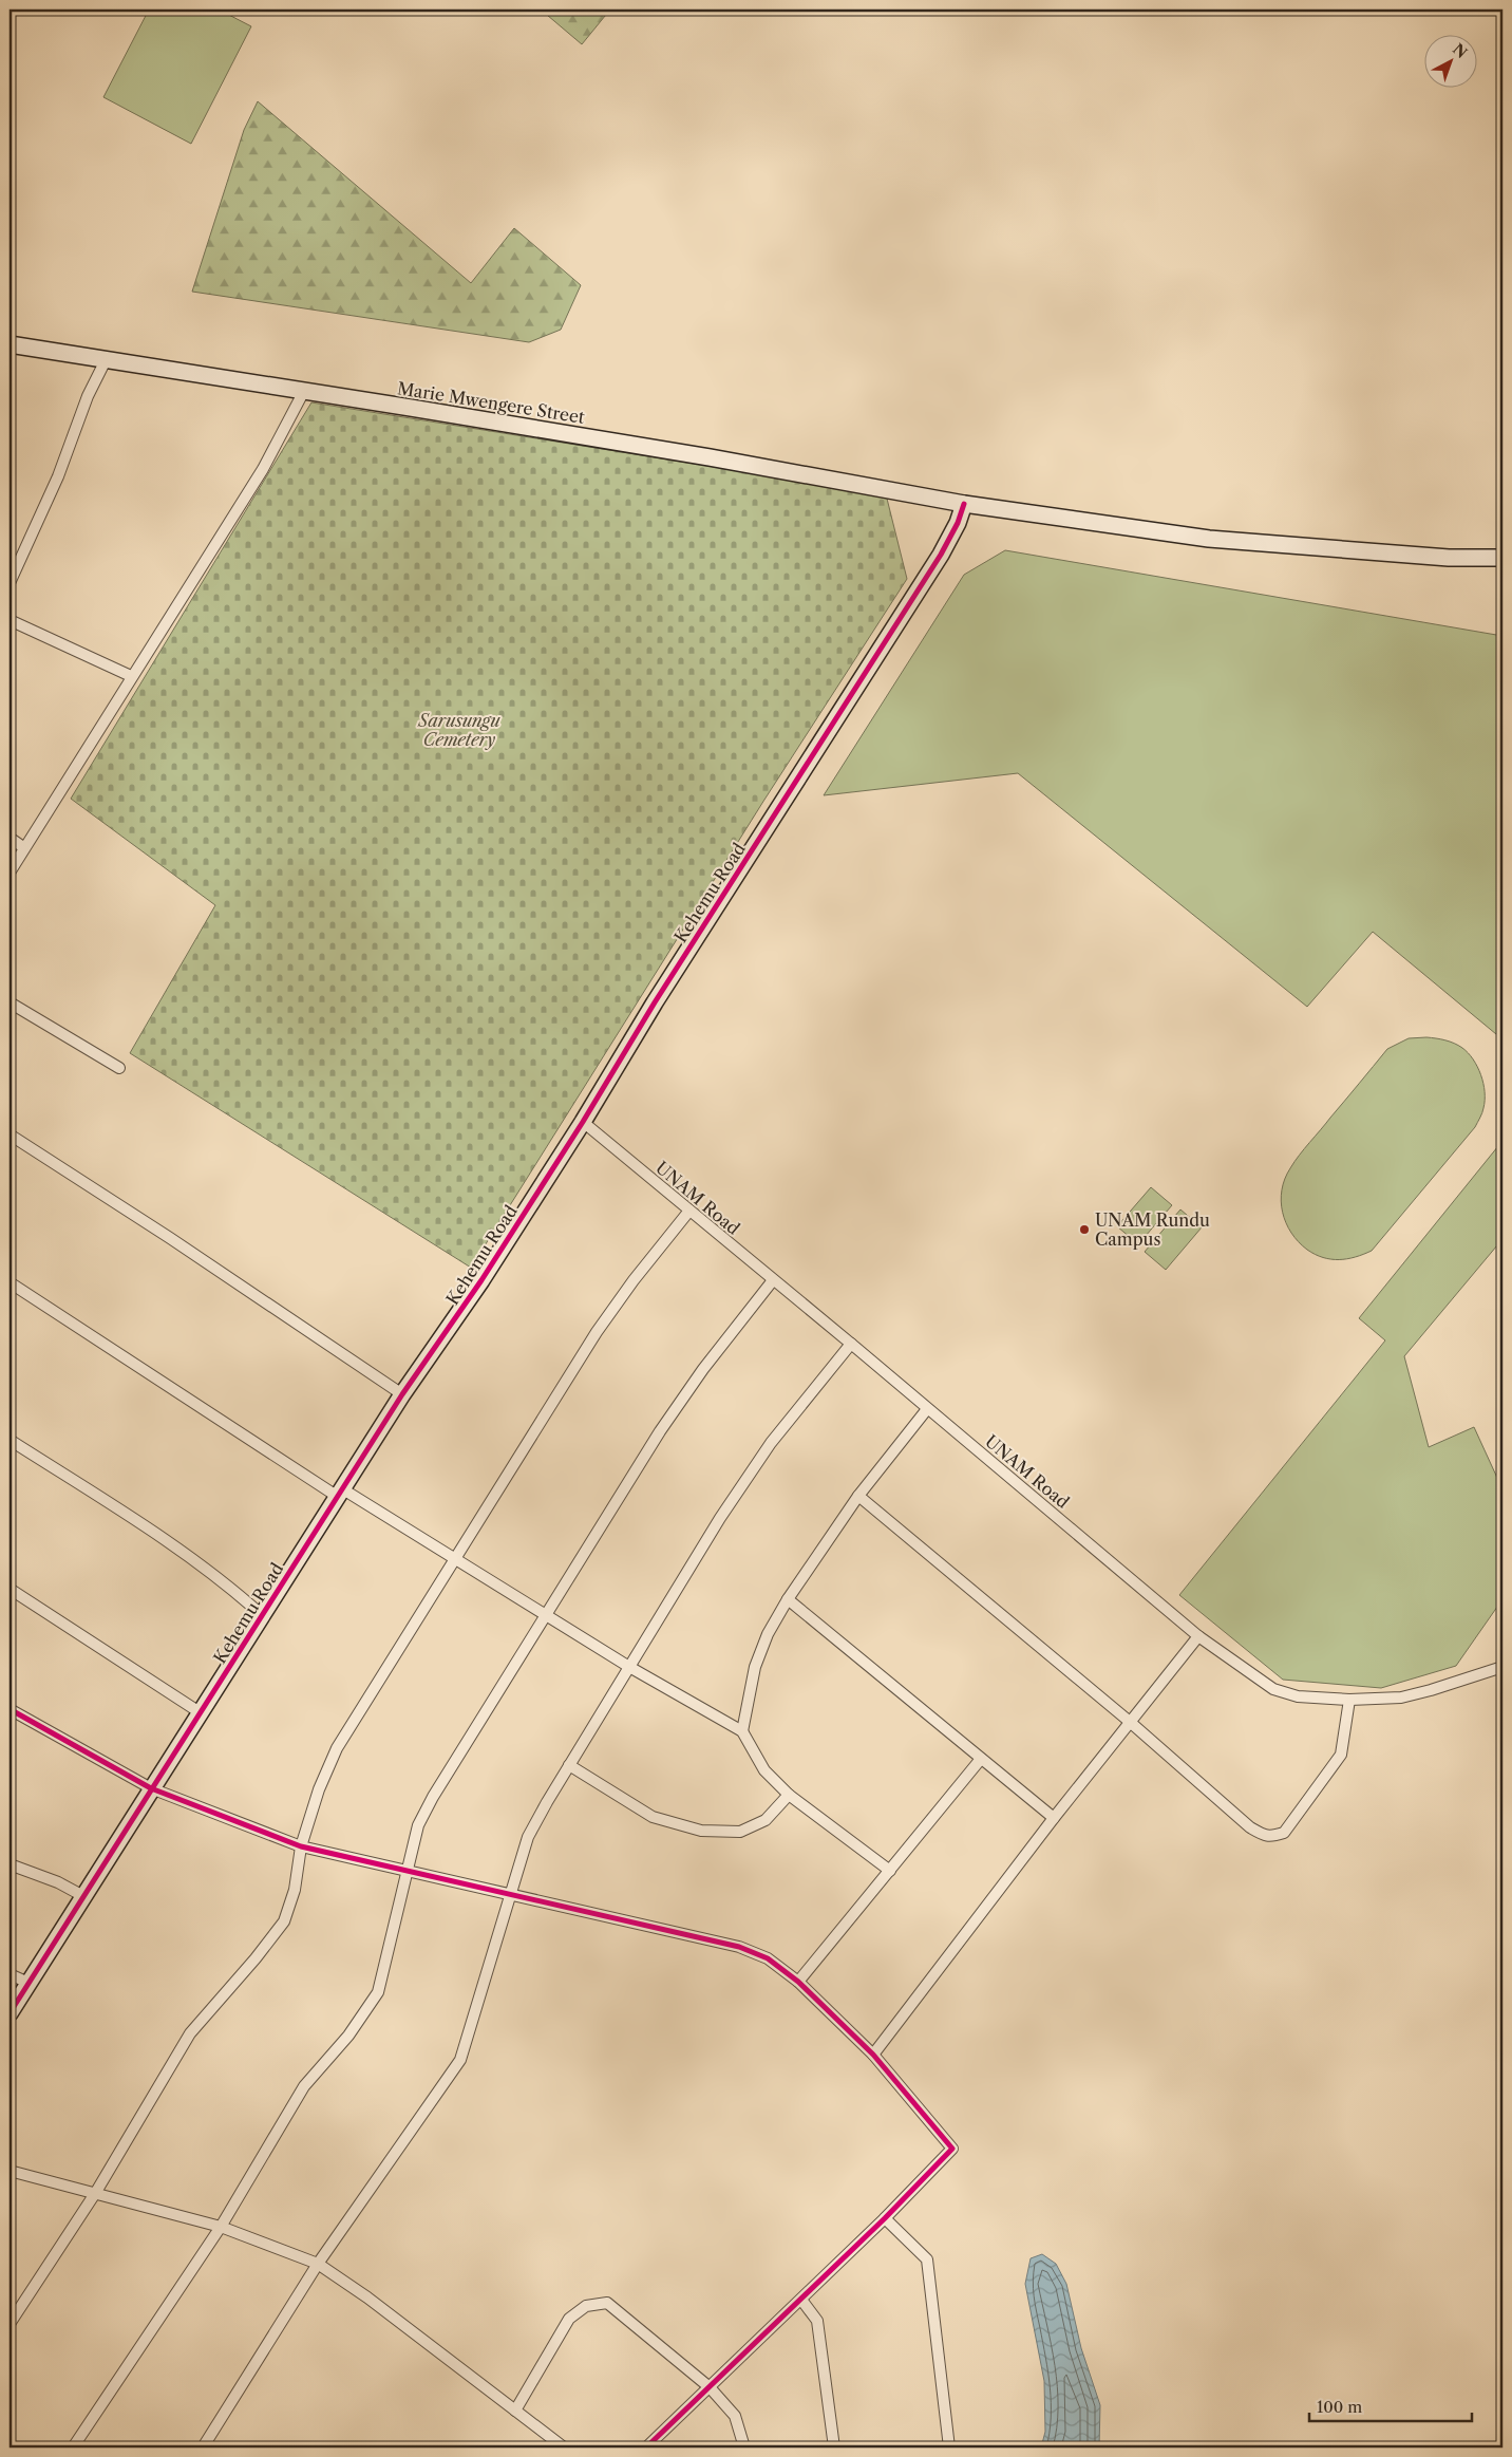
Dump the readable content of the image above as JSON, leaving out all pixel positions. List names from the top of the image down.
{
  "streets": {
    "street": ["Marie Mwengere Street", "Kehemu Road", "UNAM Road"]
  },
  "crossings": [
    ["Marie Mwengere Street", "Kehemu Road"],
    ["Kehemu Road", "UNAM Road"]
  ],
  "parks": ["Sarusungu Cemetery"],
  "places": ["UNAM Rundu Campus"],
  "scale_bar": "100 m",
  "north": "top right"
}
